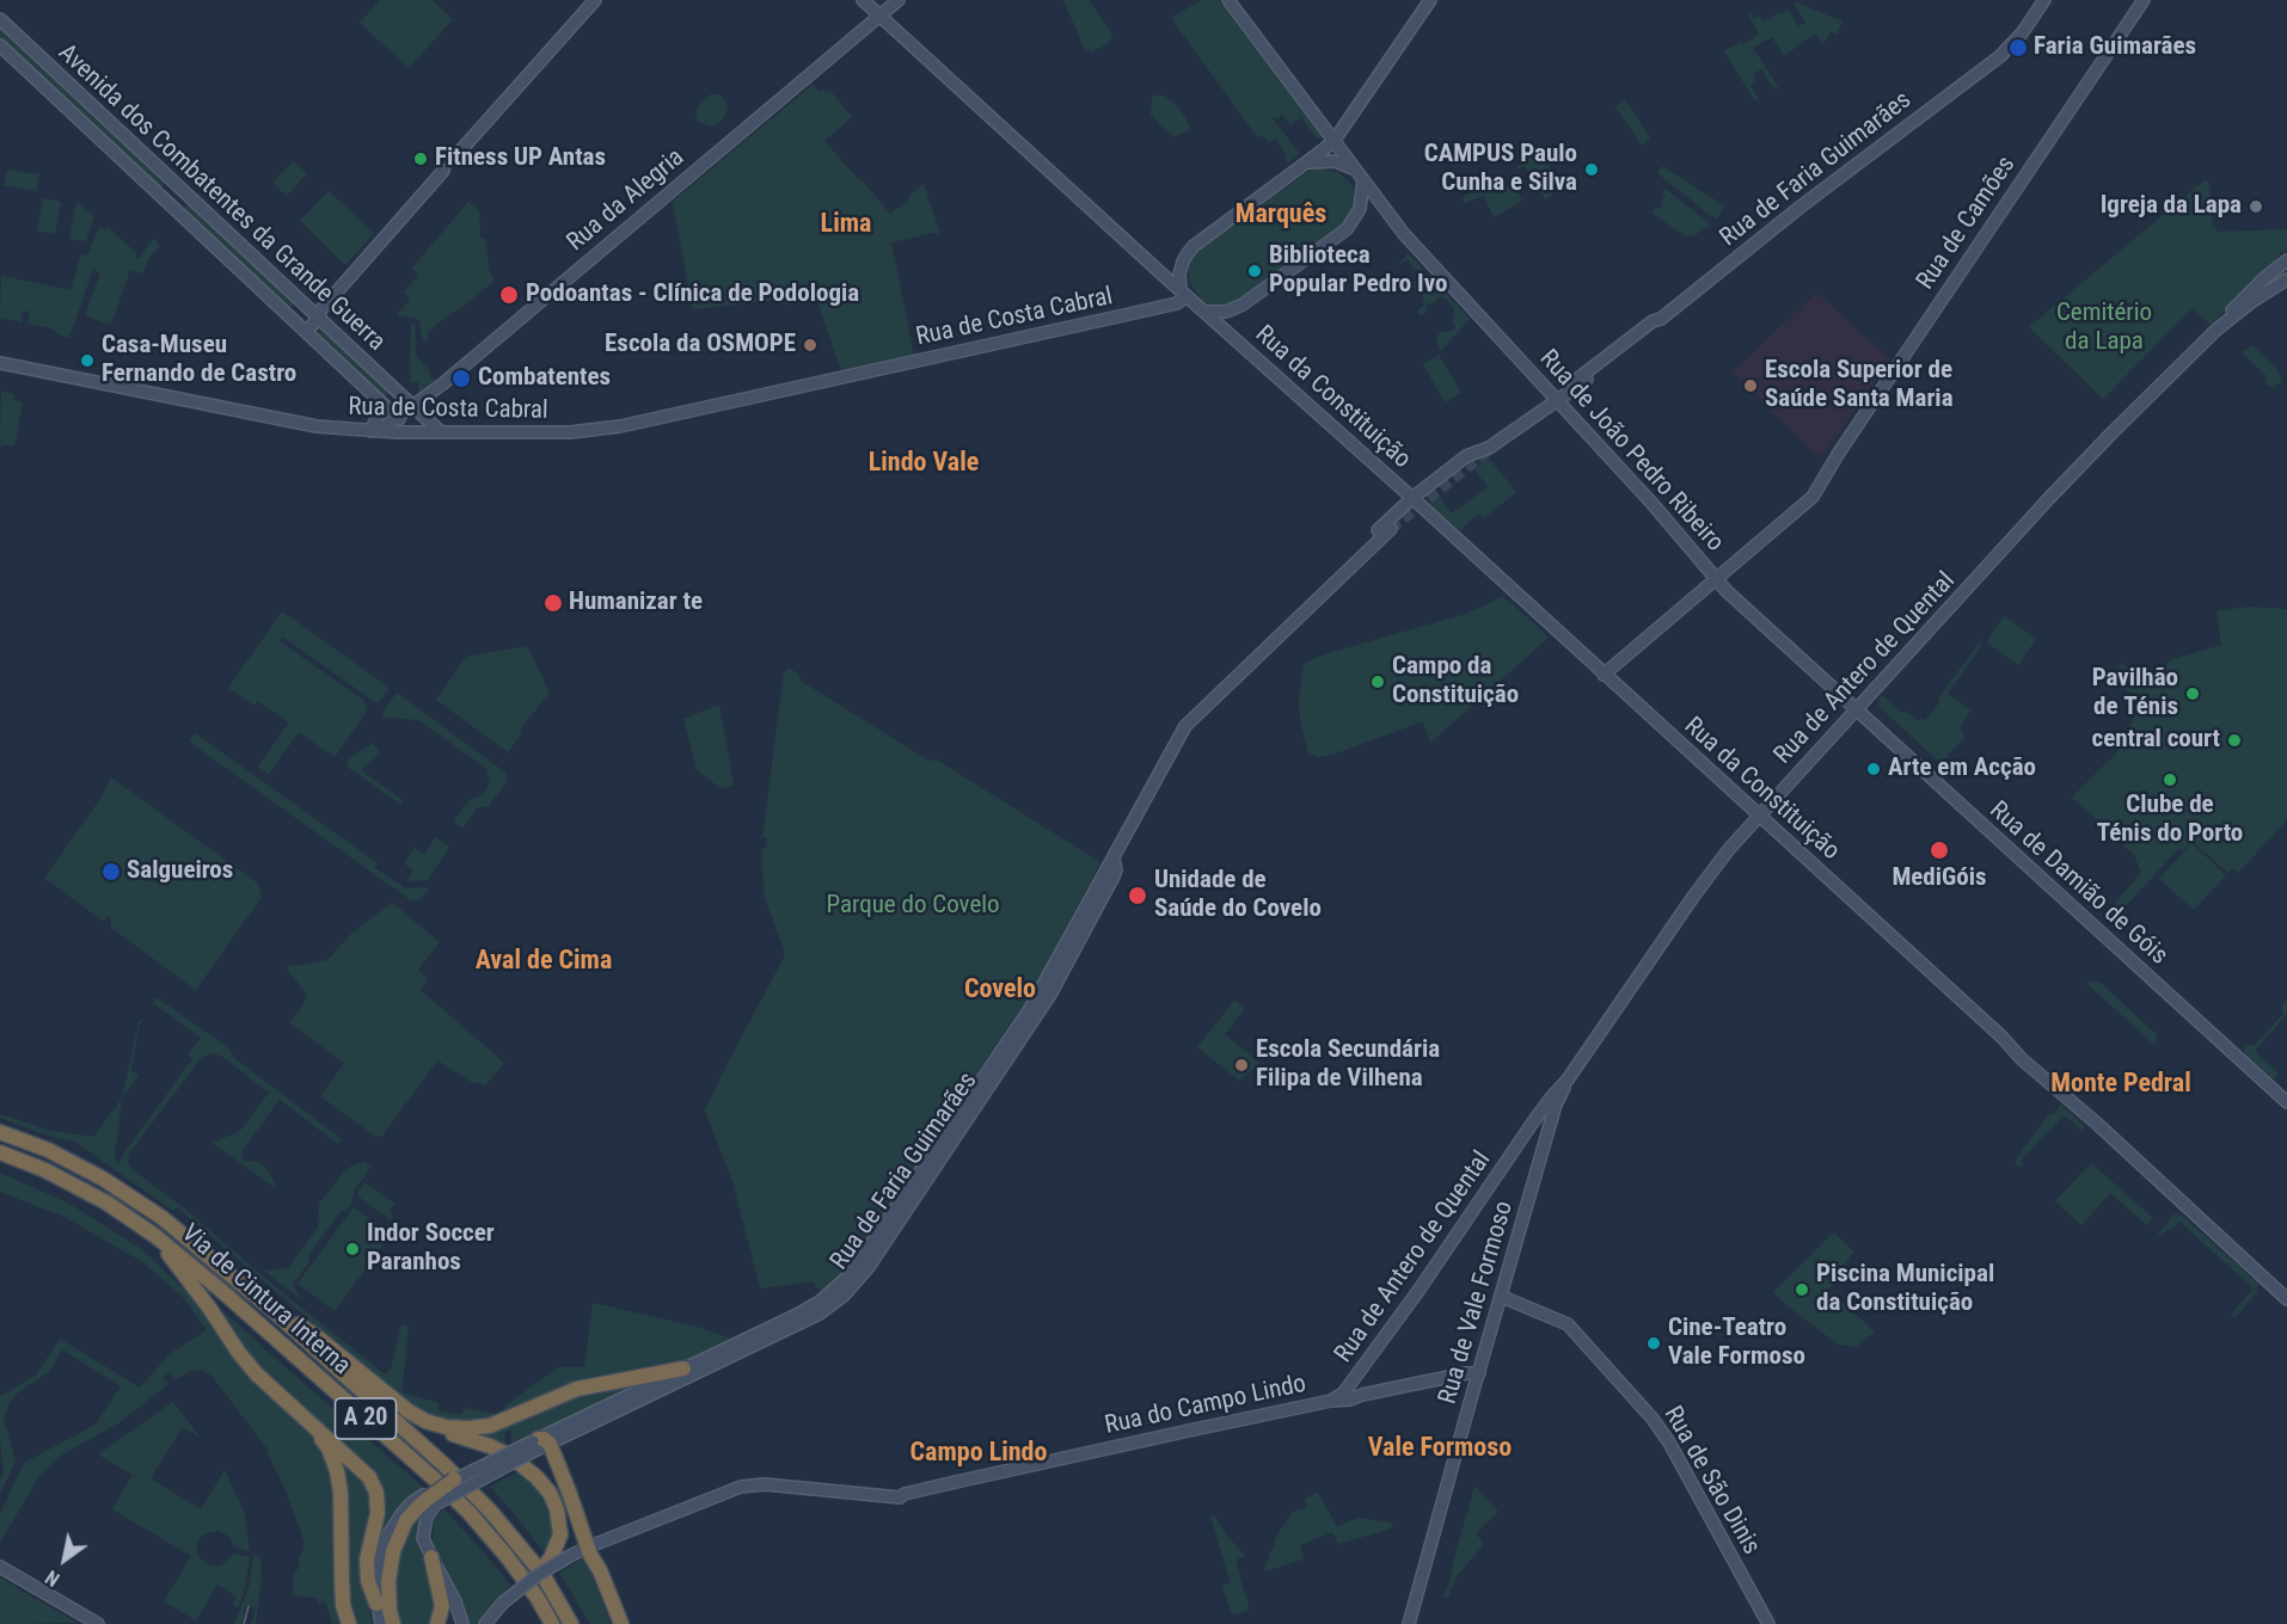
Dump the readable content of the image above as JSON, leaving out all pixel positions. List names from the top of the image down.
{
  "streets": {
    "highway": ["Via de Cintura Interna", "A 20"],
    "main road": [
      "Rua de Faria Guimarães",
      "Avenida dos Combatentes da Grande Guerra",
      "Rua da Alegria",
      "Rua de Camões",
      "Rua de Costa Cabral",
      "Rua da Constituição",
      "Rua de João Pedro Ribeiro",
      "Rua de Antero de Quental",
      "Rua de Damião de Góis",
      "Rua de Vale Formoso",
      "Rua do Campo Lindo",
      "Rua de São Dinis"
    ]
  },
  "crossings": [
    ["Rua de Faria Guimarães", "Rua da Constituição"],
    ["Rua de Faria Guimarães", "Rua de João Pedro Ribeiro"],
    ["Avenida dos Combatentes da Grande Guerra", "Rua da Alegria"],
    ["Avenida dos Combatentes da Grande Guerra", "Rua de Costa Cabral"],
    ["Rua da Alegria", "Rua de Costa Cabral"],
    ["Rua de Camões", "Rua da Constituição"],
    ["Rua de Camões", "Rua de João Pedro Ribeiro"],
    ["Rua de Costa Cabral", "Rua da Constituição"],
    ["Rua da Constituição", "Rua de Antero de Quental"],
    ["Rua de João Pedro Ribeiro", "Rua de Antero de Quental"],
    ["Rua de João Pedro Ribeiro", "Rua de Damião de Góis"],
    ["Rua de Antero de Quental", "Rua de Damião de Góis"],
    ["Rua de Antero de Quental", "Rua de Vale Formoso"],
    ["Rua de Antero de Quental", "Rua do Campo Lindo"],
    ["Rua de Vale Formoso", "Rua do Campo Lindo"],
    ["Rua de Vale Formoso", "Rua de São Dinis"]
  ],
  "districts": [
    "Marquês",
    "Lima",
    "Lindo Vale",
    "Aval de Cima",
    "Covelo",
    "Monte Pedral",
    "Vale Formoso",
    "Campo Lindo"
  ],
  "parks": ["Cemitério da Lapa", "Parque do Covelo"],
  "places": [
    "Faria Guimarães",
    "Fitness UP Antas",
    "CAMPUS Paulo Cunha e Silva",
    "Igreja da Lapa",
    "Biblioteca Popular Pedro Ivo",
    "Podoantas - Clínica de Podologia",
    "Escola da OSMOPE",
    "Casa-Museu Fernando de Castro",
    "Combatentes",
    "Escola Superior de Saúde Santa Maria",
    "Humanizar te",
    "Campo da Constituição",
    "Pavilhão de Ténis",
    "central court",
    "Arte em Acção",
    "Clube de Ténis do Porto",
    "MediGóis",
    "Salgueiros",
    "Unidade de Saúde do Covelo",
    "Escola Secundária Filipa de Vilhena",
    "Indor Soccer Paranhos",
    "Piscina Municipal da Constituição",
    "Cine-Teatro Vale Formoso"
  ],
  "north": "bottom left"
}
